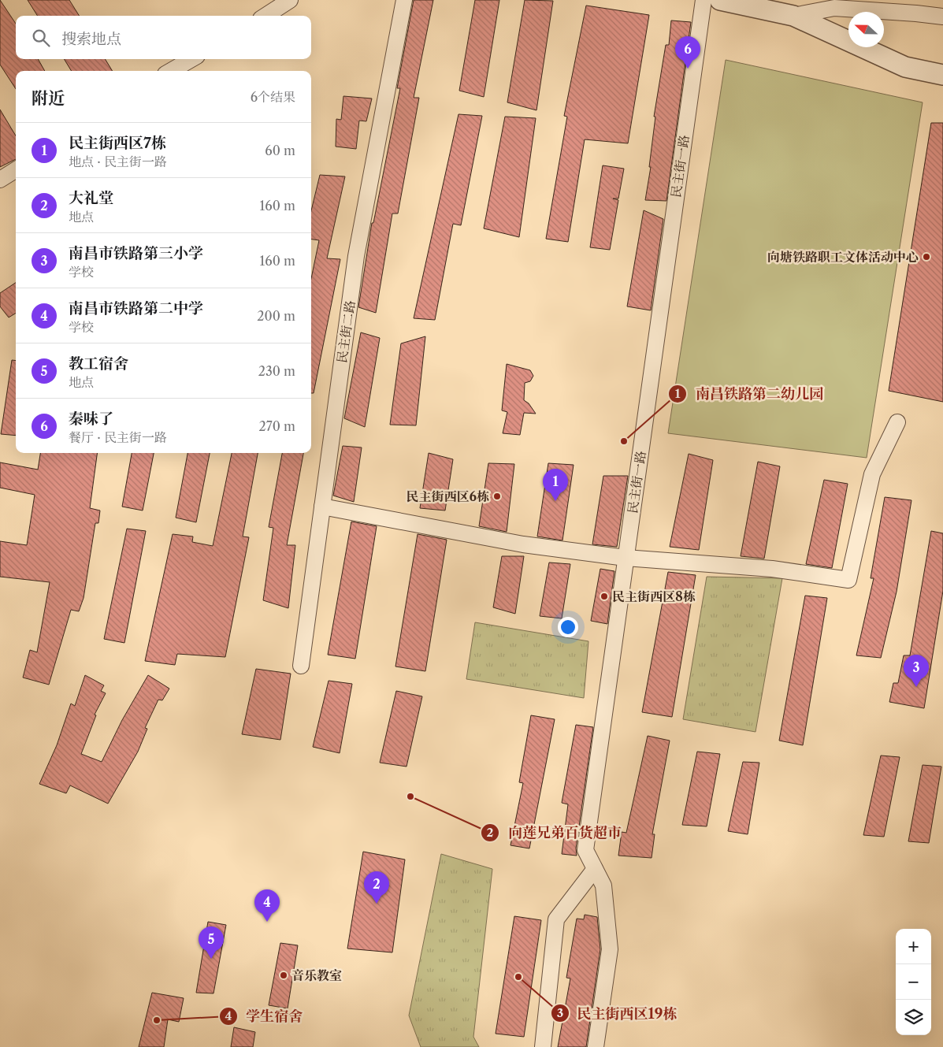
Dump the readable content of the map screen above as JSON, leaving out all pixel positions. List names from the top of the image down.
{
  "streets": {
    "street": ["民主街一路", "民主街二路"]
  },
  "places": [
    "向塘铁路职工文体活动中心",
    "南昌铁路第二幼儿园",
    "民主街西区6栋",
    "民主街西区8栋",
    "向莲兄弟百货超市",
    "音乐教室",
    "民主街西区19栋",
    "学生宿舍"
  ],
  "north": "left",
  "page": {
    "search": "搜索地点",
    "pins": [
      "6",
      "1",
      "3",
      "2",
      "4",
      "5"
    ],
    "heading": ["附近", "6个结果"],
    "list": [
      {
        "mark": "1",
        "name": "民主街西区7栋",
        "note": "地点 · 民主街一路",
        "value": "60 m"
      },
      {
        "mark": "2",
        "name": "大礼堂",
        "note": "地点",
        "value": "160 m"
      },
      {
        "mark": "3",
        "name": "南昌市铁路第三小学",
        "note": "学校",
        "value": "160 m"
      },
      {
        "mark": "4",
        "name": "南昌市铁路第二中学",
        "note": "学校",
        "value": "200 m"
      },
      {
        "mark": "5",
        "name": "教工宿舍",
        "note": "地点",
        "value": "230 m"
      },
      {
        "mark": "6",
        "name": "秦味了",
        "note": "餐厅 · 民主街一路",
        "value": "270 m"
      }
    ],
    "map_buttons": ["+", "−"]
  }
}
